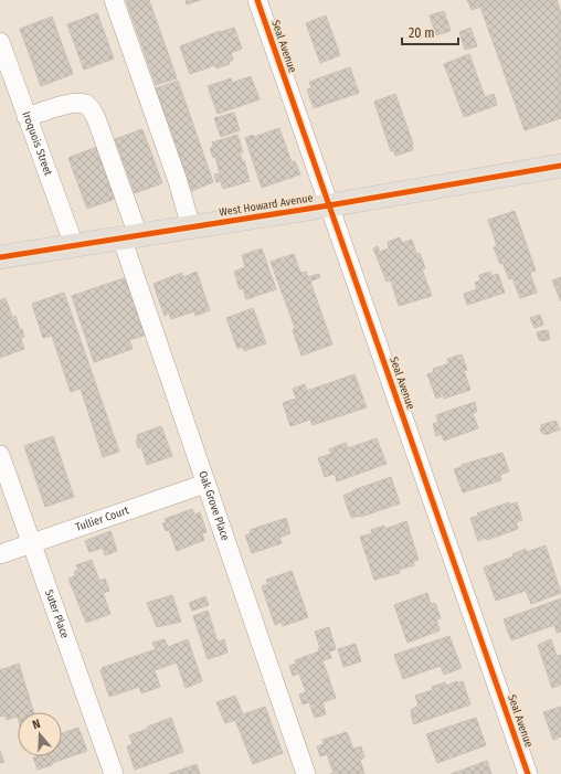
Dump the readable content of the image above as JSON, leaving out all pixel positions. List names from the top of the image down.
{
  "streets": {
    "main road": ["West Howard Avenue"],
    "street": [
      "Seal Avenue",
      "Iroquois Street",
      "Oak Grove Place",
      "Tullier Court",
      "Suter Place"
    ]
  },
  "crossings": [
    ["Seal Avenue", "West Howard Avenue"],
    ["Iroquois Street", "West Howard Avenue"],
    ["Iroquois Street", "Oak Grove Place"],
    ["West Howard Avenue", "Oak Grove Place"],
    ["Oak Grove Place", "Tullier Court"],
    ["Tullier Court", "Suter Place"]
  ],
  "scale_bar": "20 m",
  "north": "top"
}
